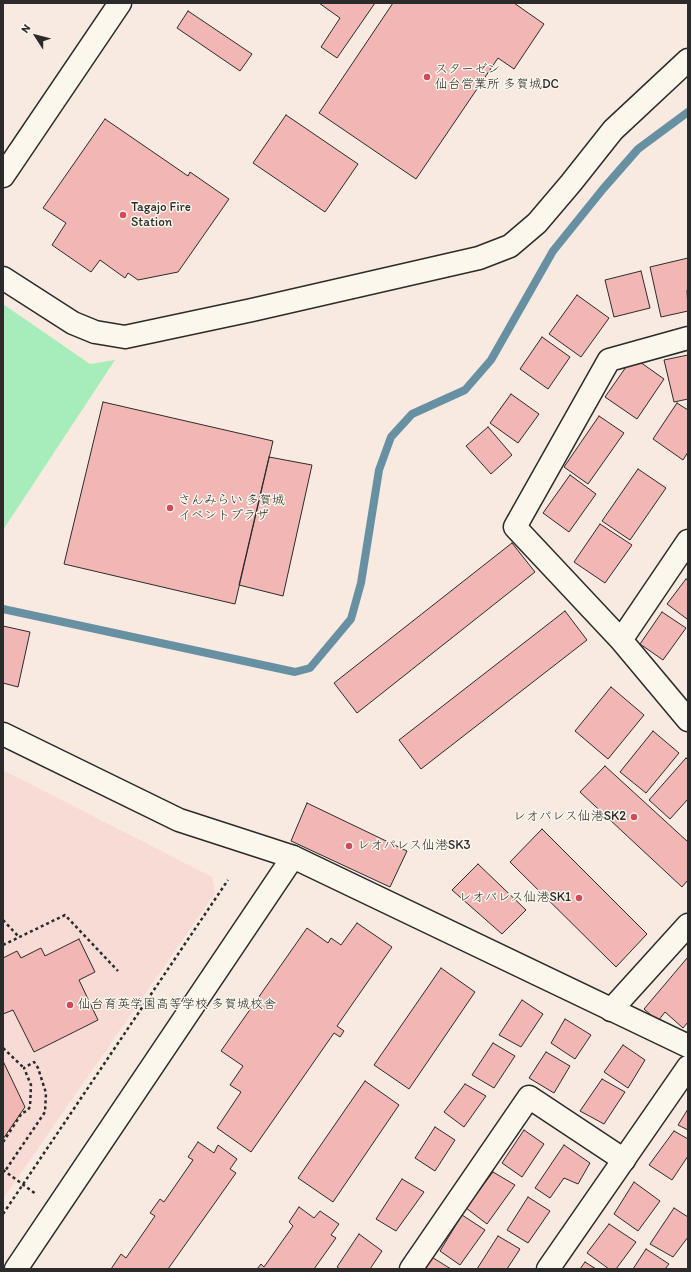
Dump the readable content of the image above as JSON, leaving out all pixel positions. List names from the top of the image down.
{
  "places": [
    "スターゼン 仙台営業所 多賀城DC",
    "Tagajo Fire Station",
    "さんみらい 多賀城 イベントプラザ",
    "レオパレス仙港SK2",
    "レオパレス仙港SK3",
    "レオパレス仙港SK1",
    "仙台育英学園高等学校 多賀城校舎"
  ],
  "north": "top left"
}
